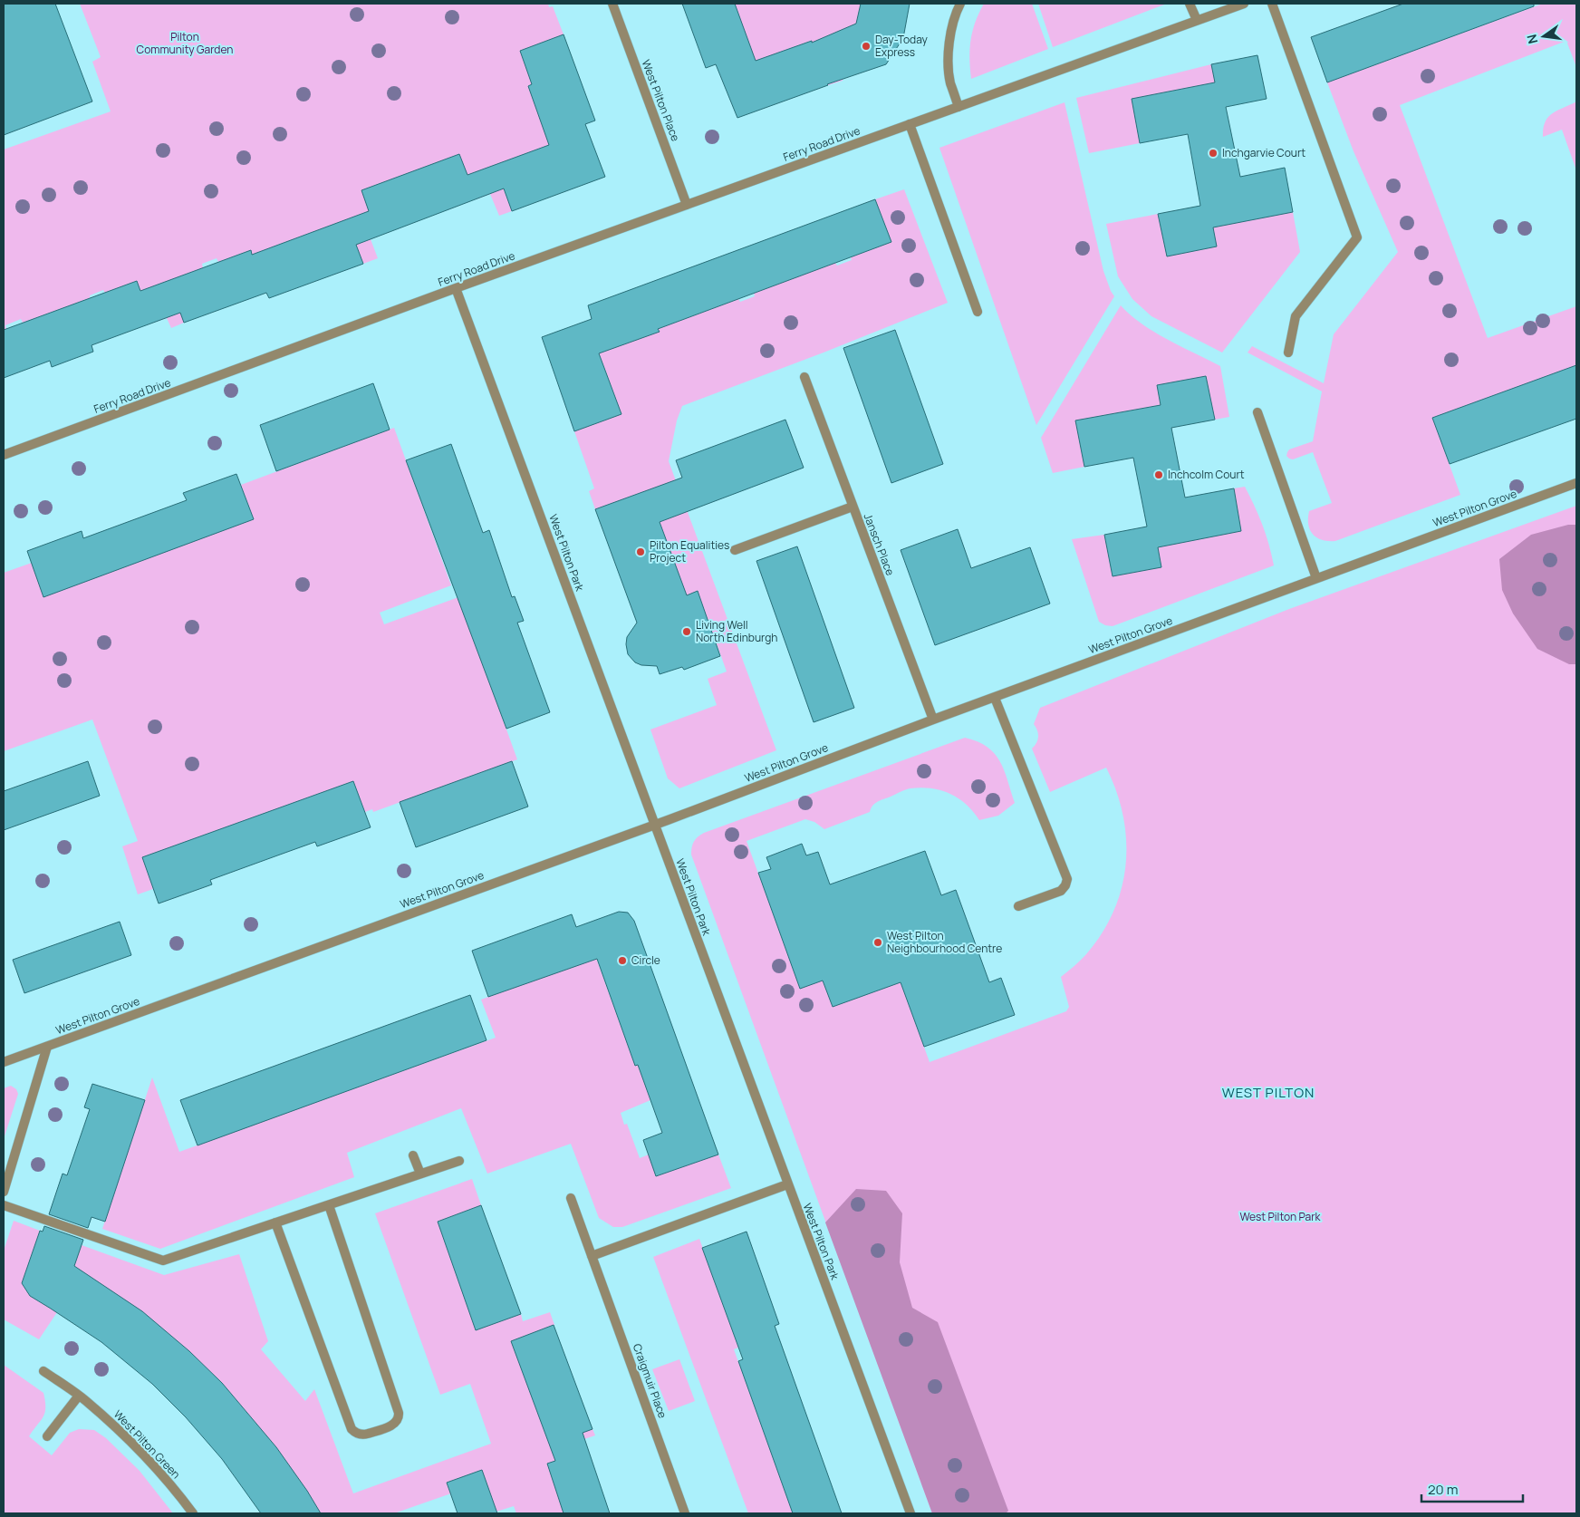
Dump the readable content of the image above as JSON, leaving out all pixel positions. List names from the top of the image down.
{
  "streets": {
    "street": [
      "West Pilton Place",
      "Ferry Road Drive",
      "West Pilton Grove",
      "Jansch Place",
      "West Pilton Park",
      "Craigmuir Place",
      "West Pilton Green"
    ]
  },
  "crossings": [
    ["West Pilton Place", "Ferry Road Drive"],
    ["Ferry Road Drive", "West Pilton Park"],
    ["West Pilton Grove", "Jansch Place"],
    ["West Pilton Grove", "West Pilton Park"]
  ],
  "districts": ["WEST PILTON"],
  "parks": ["Pilton Community Garden", "West Pilton Park"],
  "places": [
    "Day-Today Express",
    "Inchgarvie Court",
    "Inchcolm Court",
    "Pilton Equalities Project",
    "Living Well North Edinburgh",
    "West Pilton Neighbourhood Centre",
    "Circle"
  ],
  "scale_bar": "20 m",
  "north": "left"
}
